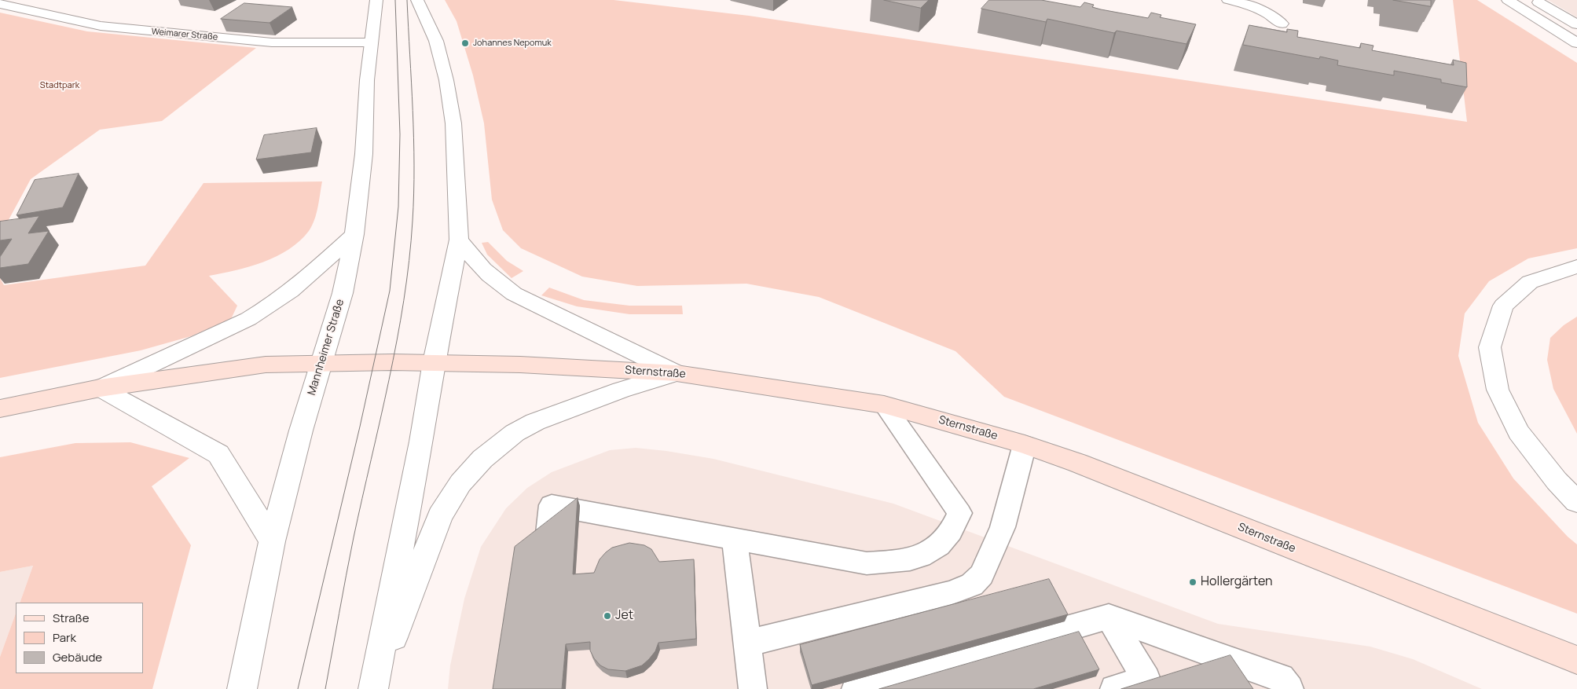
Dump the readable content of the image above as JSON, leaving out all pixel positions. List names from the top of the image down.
{
  "streets": {
    "main road": ["Sternstraße"],
    "street": ["Weimarer Straße", "Mannheimer Straße"]
  },
  "crossings": [
    ["Weimarer Straße", "Mannheimer Straße"],
    ["Mannheimer Straße", "Sternstraße"]
  ],
  "parks": ["Stadtpark"],
  "places": ["Johannes Nepomuk", "Hollergärten", "Jet"],
  "legend": ["Straße", "Park", "Gebäude"]
}
